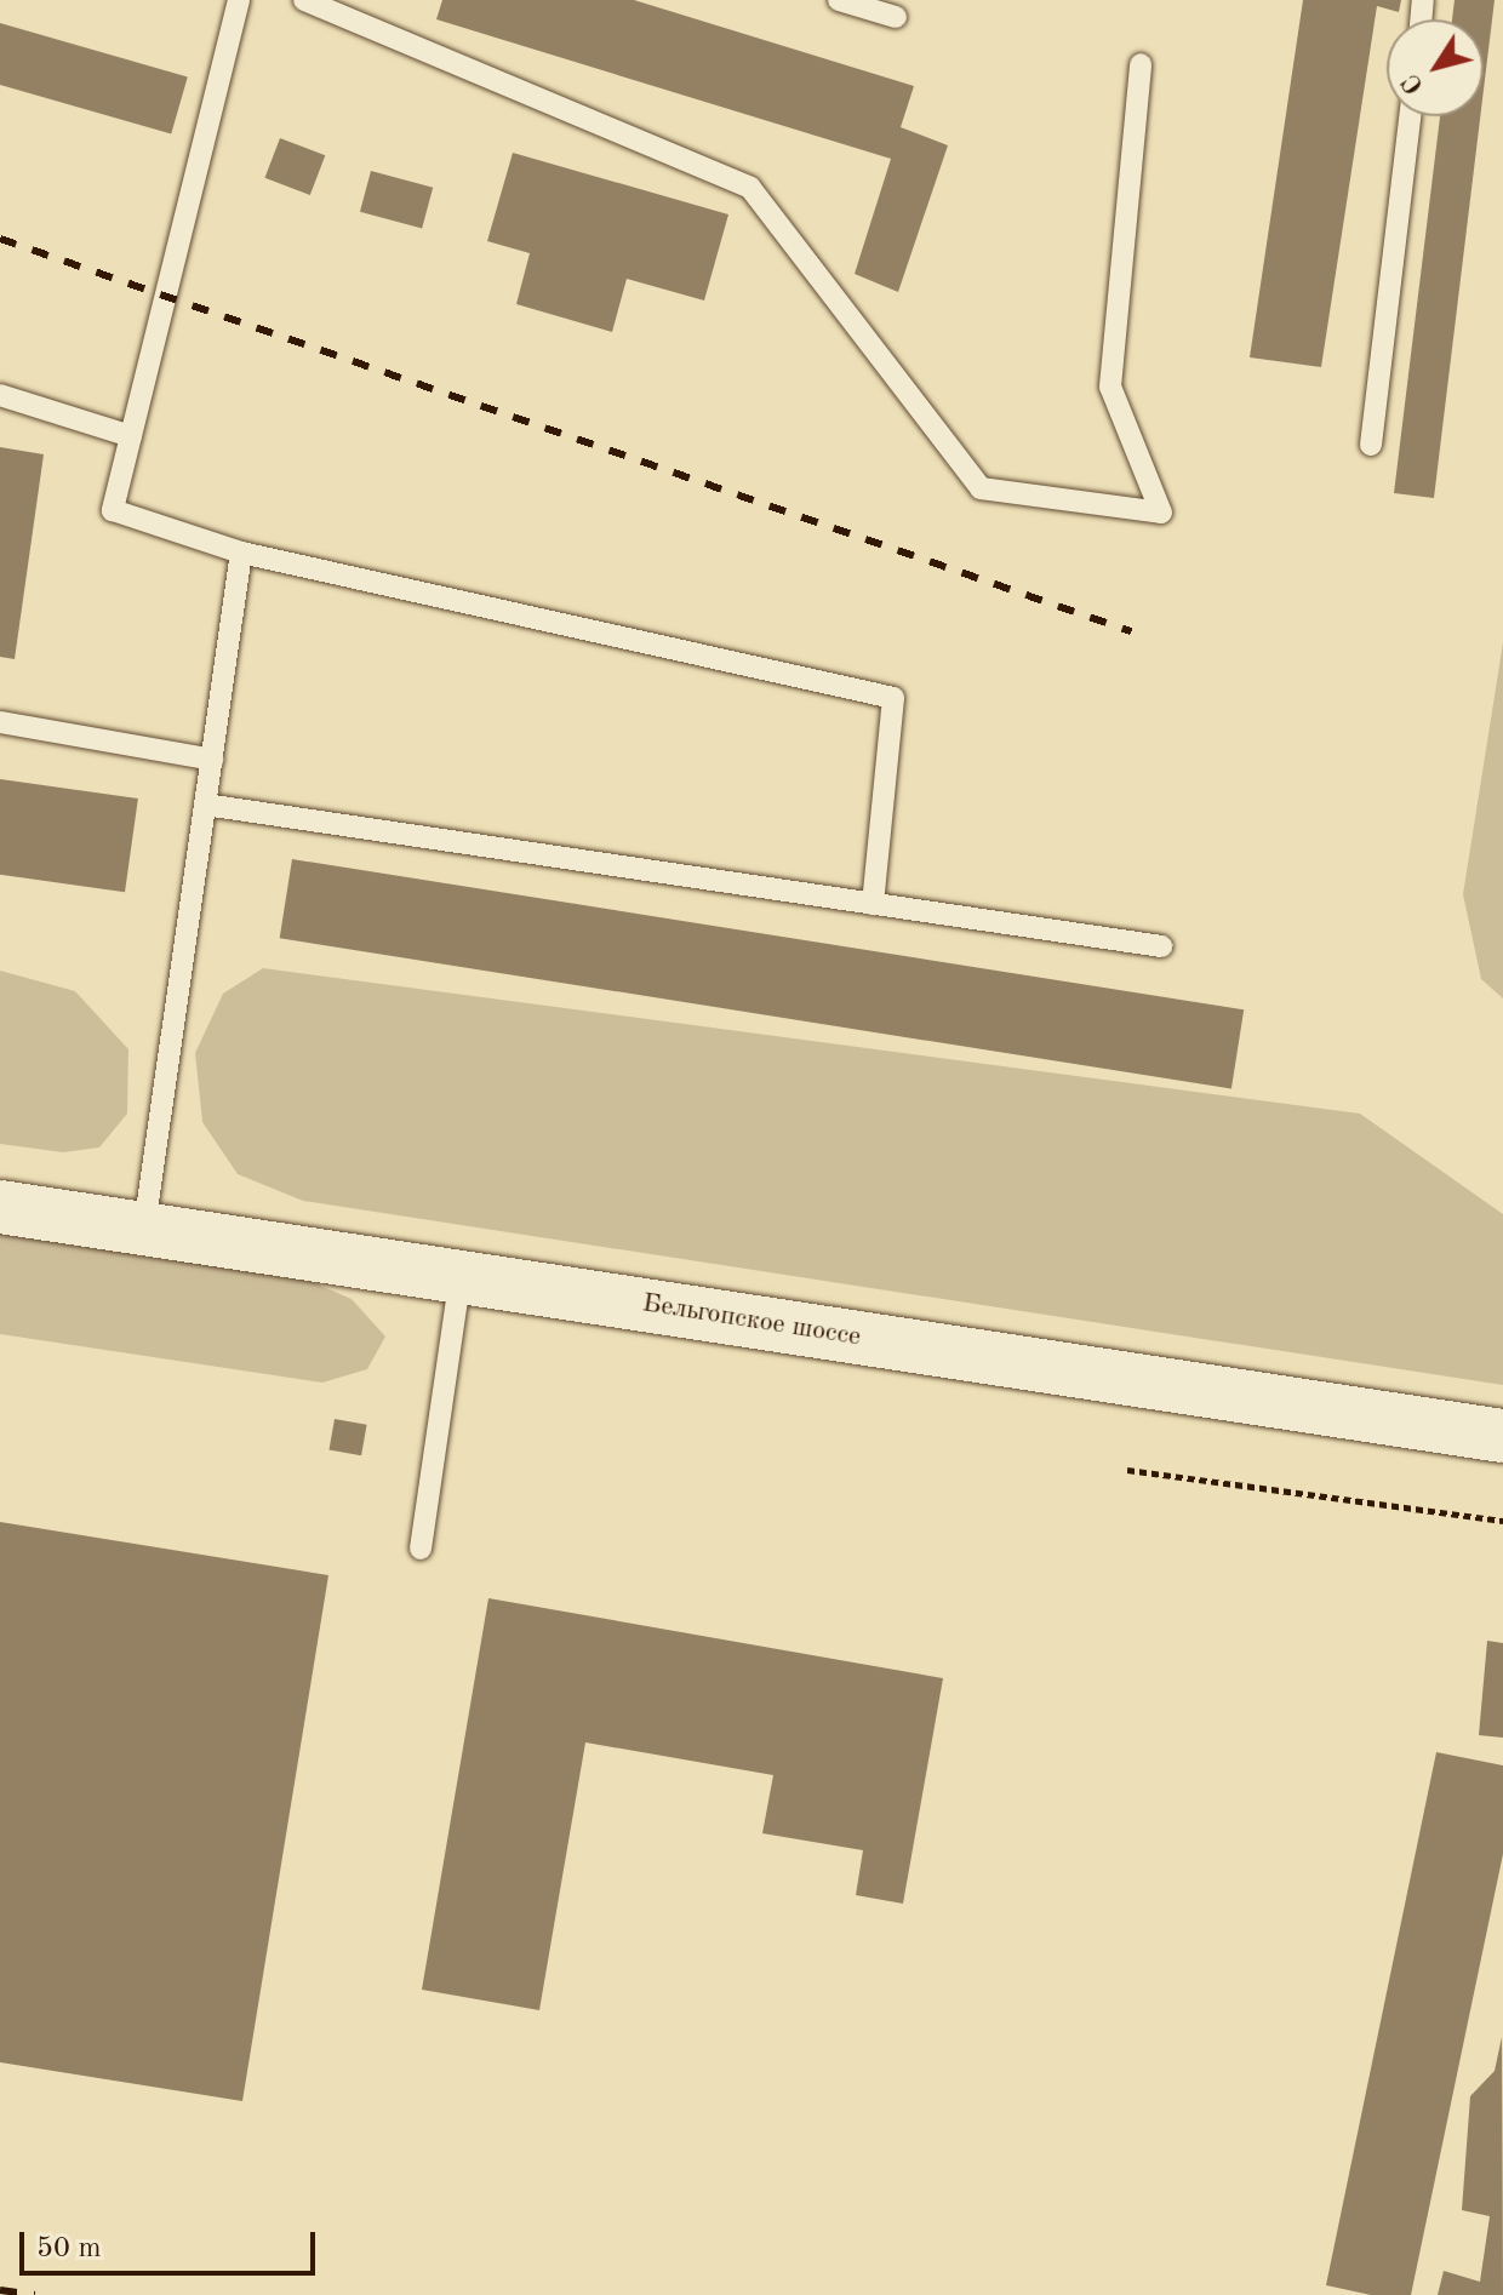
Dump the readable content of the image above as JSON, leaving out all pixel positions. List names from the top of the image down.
{
  "streets": {
    "street": ["Бельгопское шоссе"]
  },
  "scale_bar": "50 m",
  "north": "bottom left"
}
